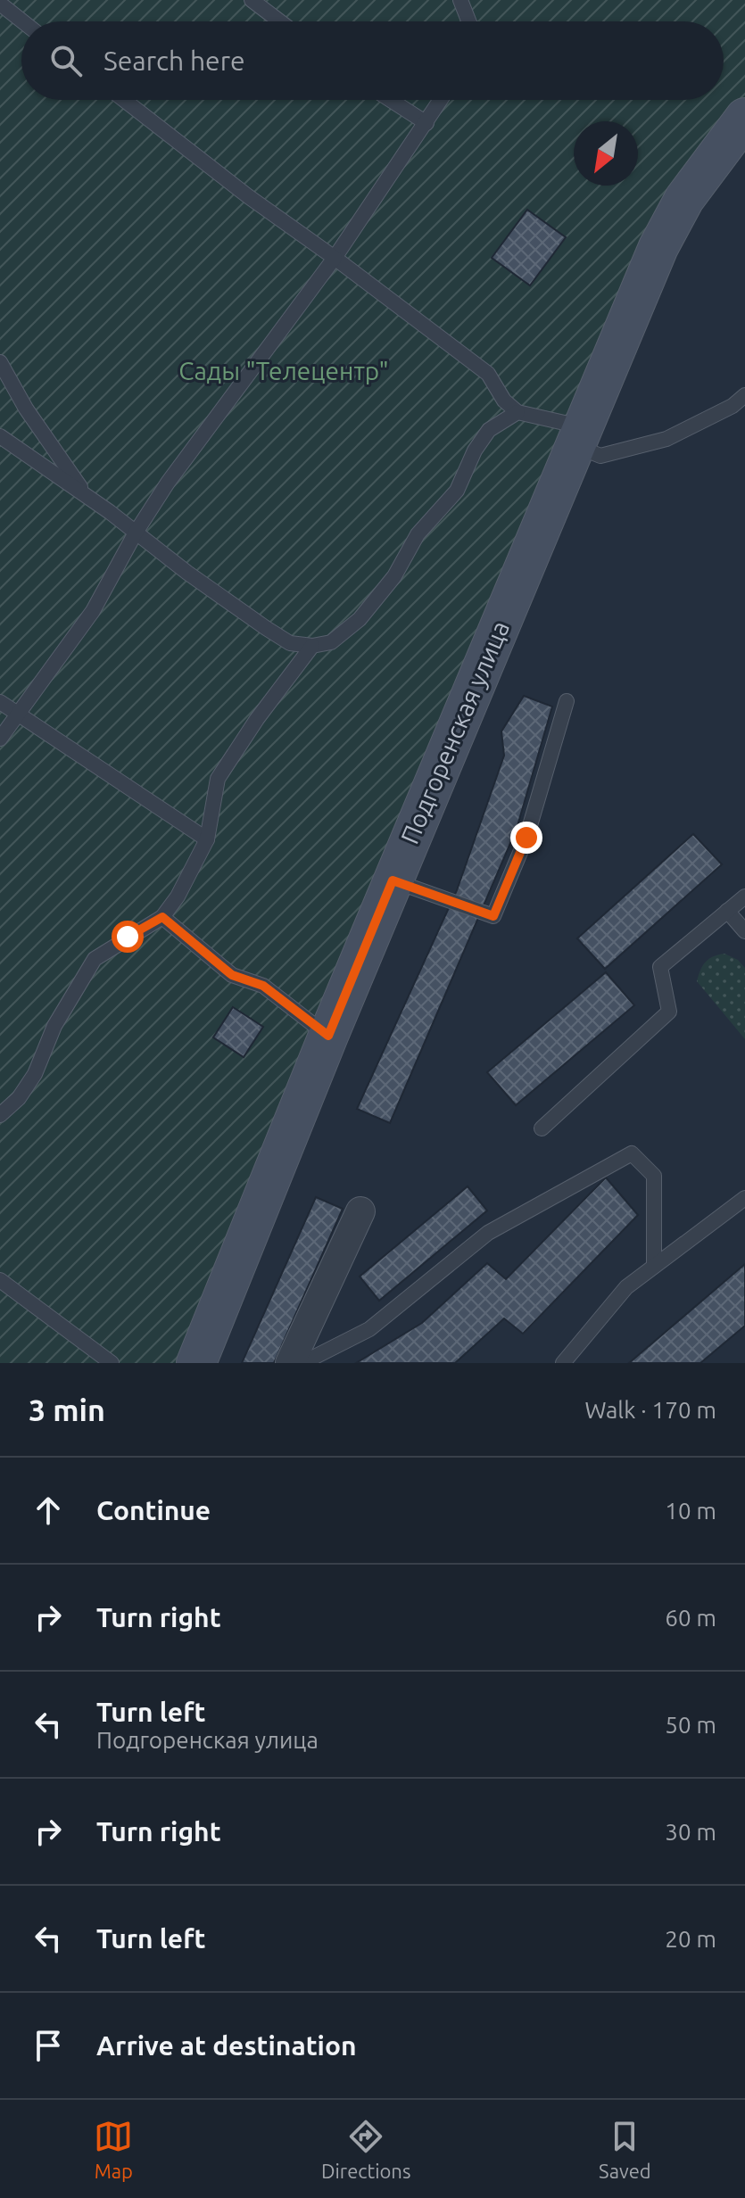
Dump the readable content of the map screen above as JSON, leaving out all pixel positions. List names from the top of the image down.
{
  "streets": {
    "street": ["Подгоренская улица"]
  },
  "parks": ["Сады \"Телецентр\""],
  "north": "bottom left",
  "page": {
    "search": "Search here",
    "heading": ["3 min", "Walk · 170 m"],
    "list": [
      ["Continue", "10 m"],
      ["Turn right", "60 m"],
      ["Turn left", "Подгоренская улица", "50 m"],
      ["Turn right", "30 m"],
      ["Turn left", "20 m"],
      "Arrive at destination"
    ],
    "nav": ["Map", "Directions", "Saved"]
  }
}
